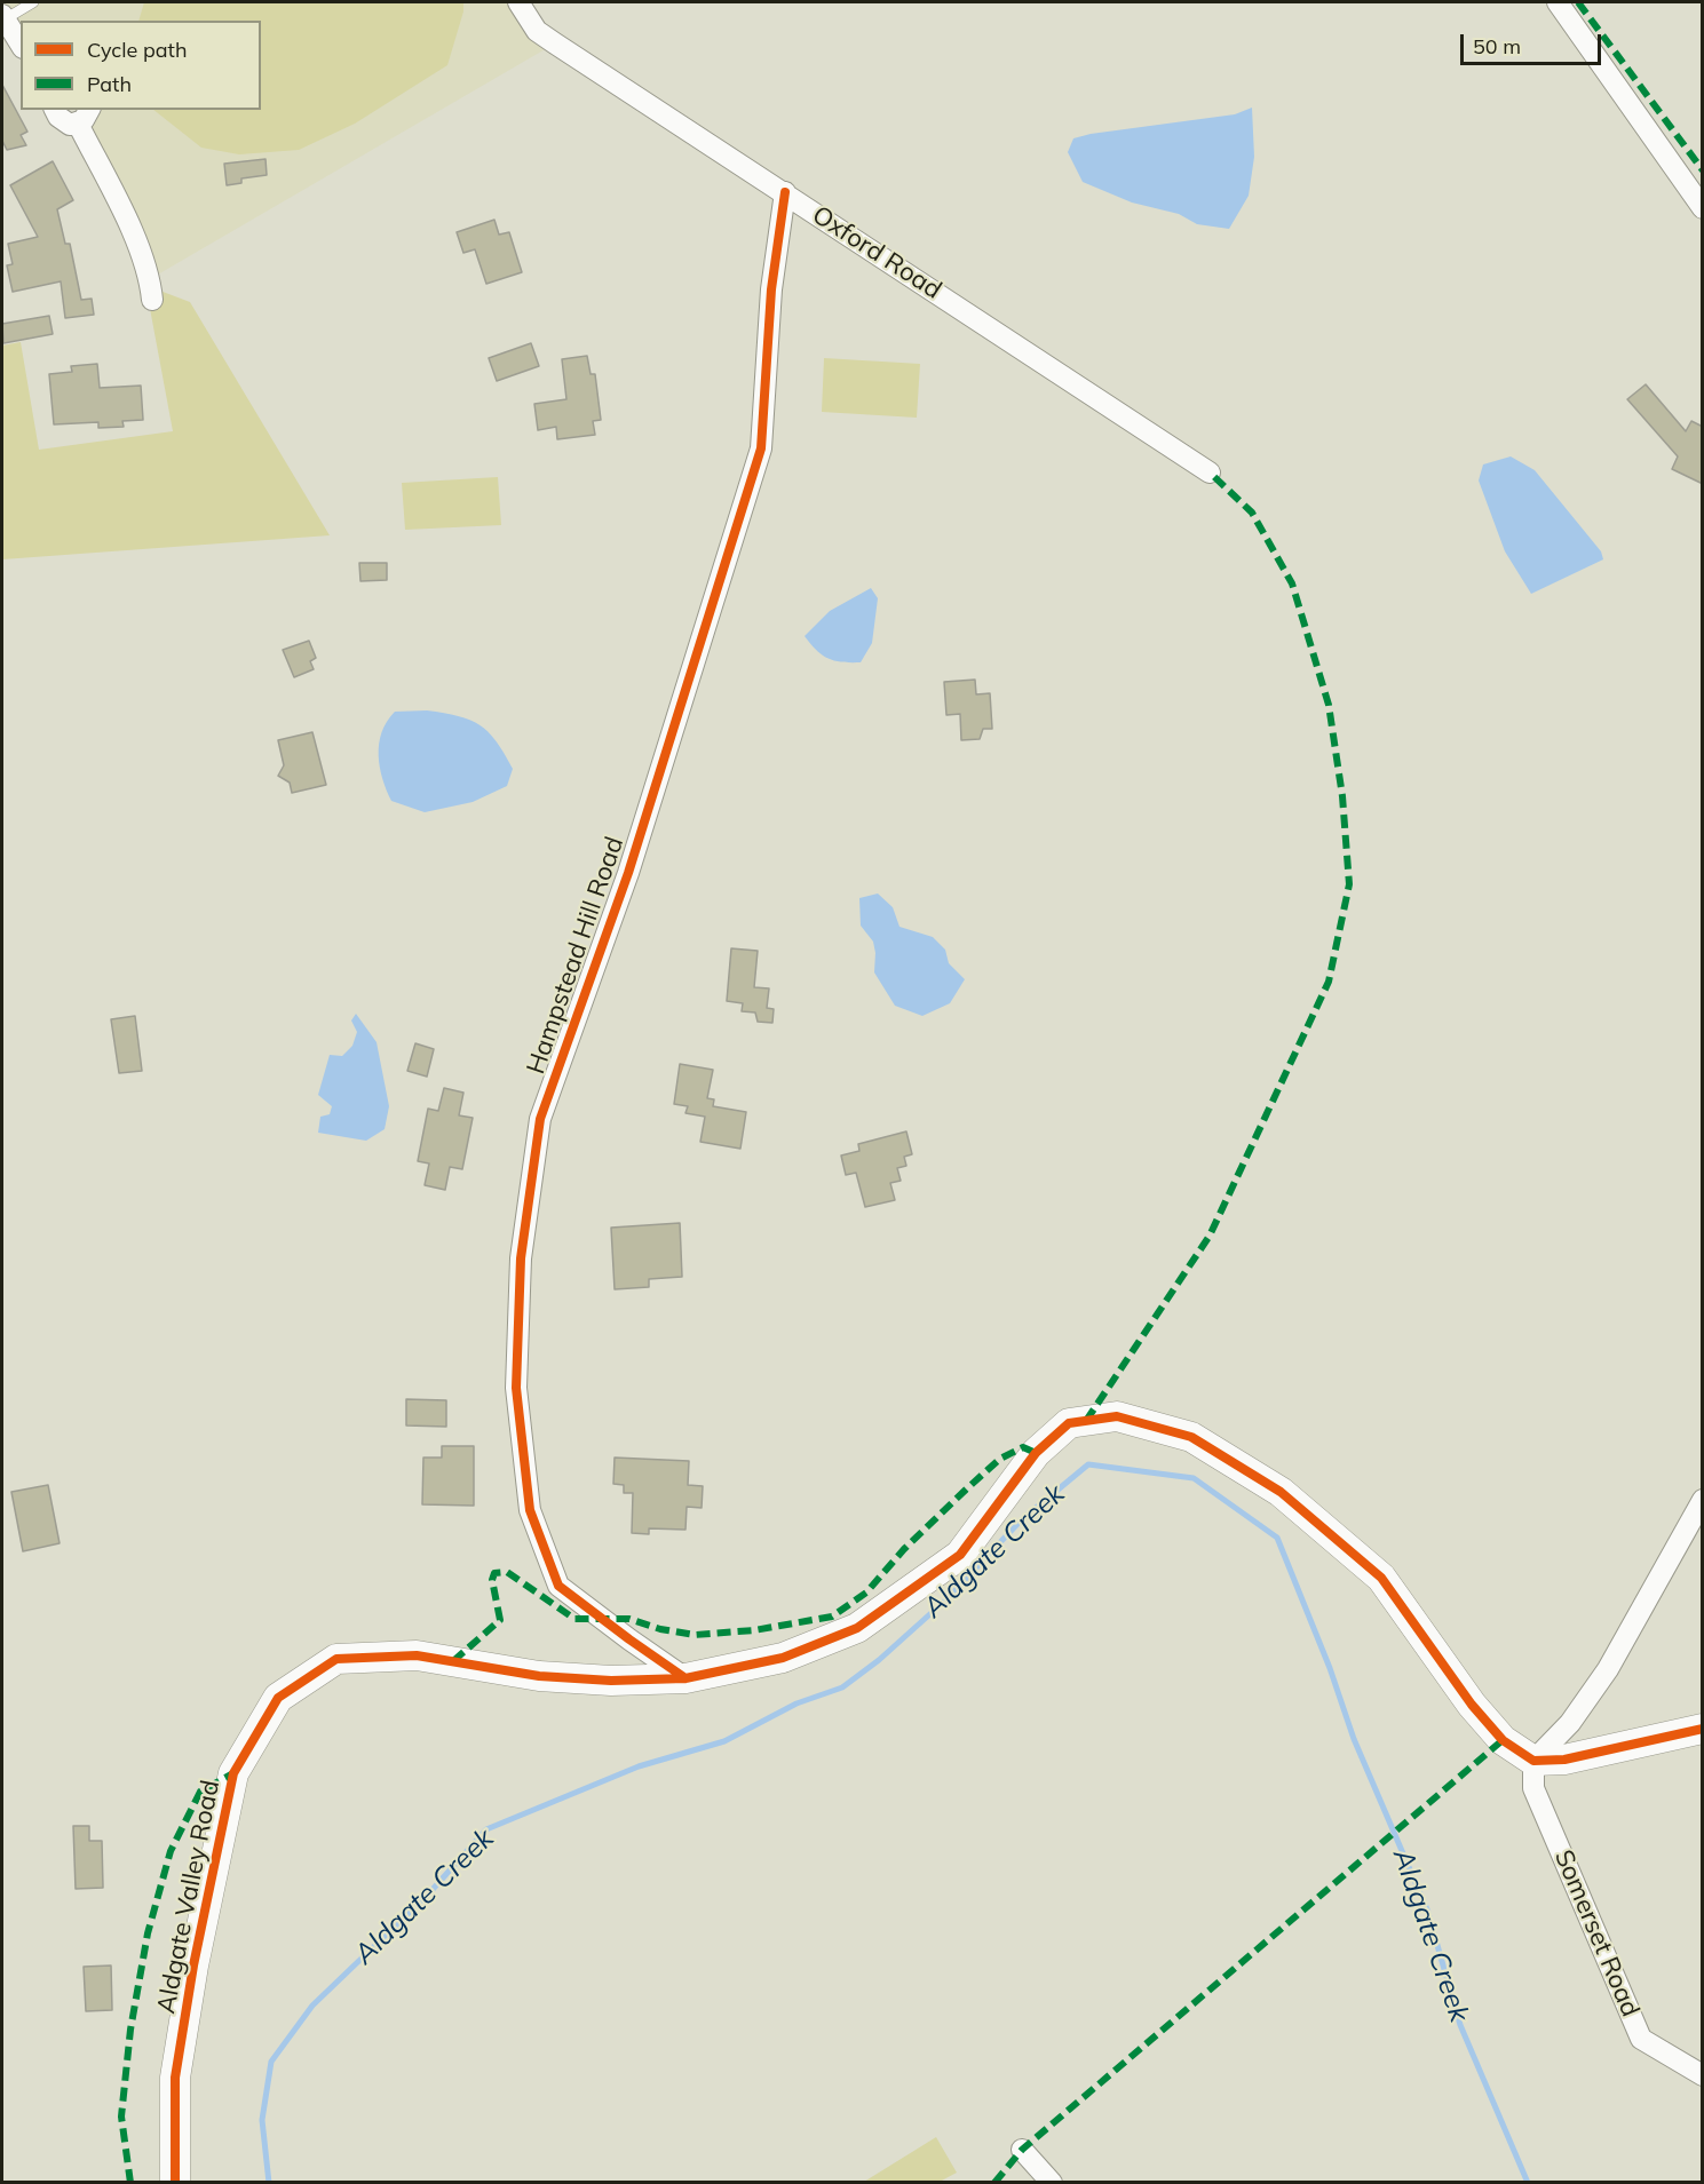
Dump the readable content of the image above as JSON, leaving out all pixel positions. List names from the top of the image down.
{
  "streets": {
    "street": [
      "Oxford Road",
      "Hampstead Hill Road",
      "Aldgate Valley Road",
      "Somerset Road"
    ]
  },
  "crossings": [
    ["Oxford Road", "Hampstead Hill Road"],
    ["Hampstead Hill Road", "Aldgate Valley Road"],
    ["Aldgate Valley Road", "Somerset Road"]
  ],
  "water": ["Aldgate Creek"],
  "legend": ["Cycle path", "Path"],
  "scale_bar": "50 m"
}
